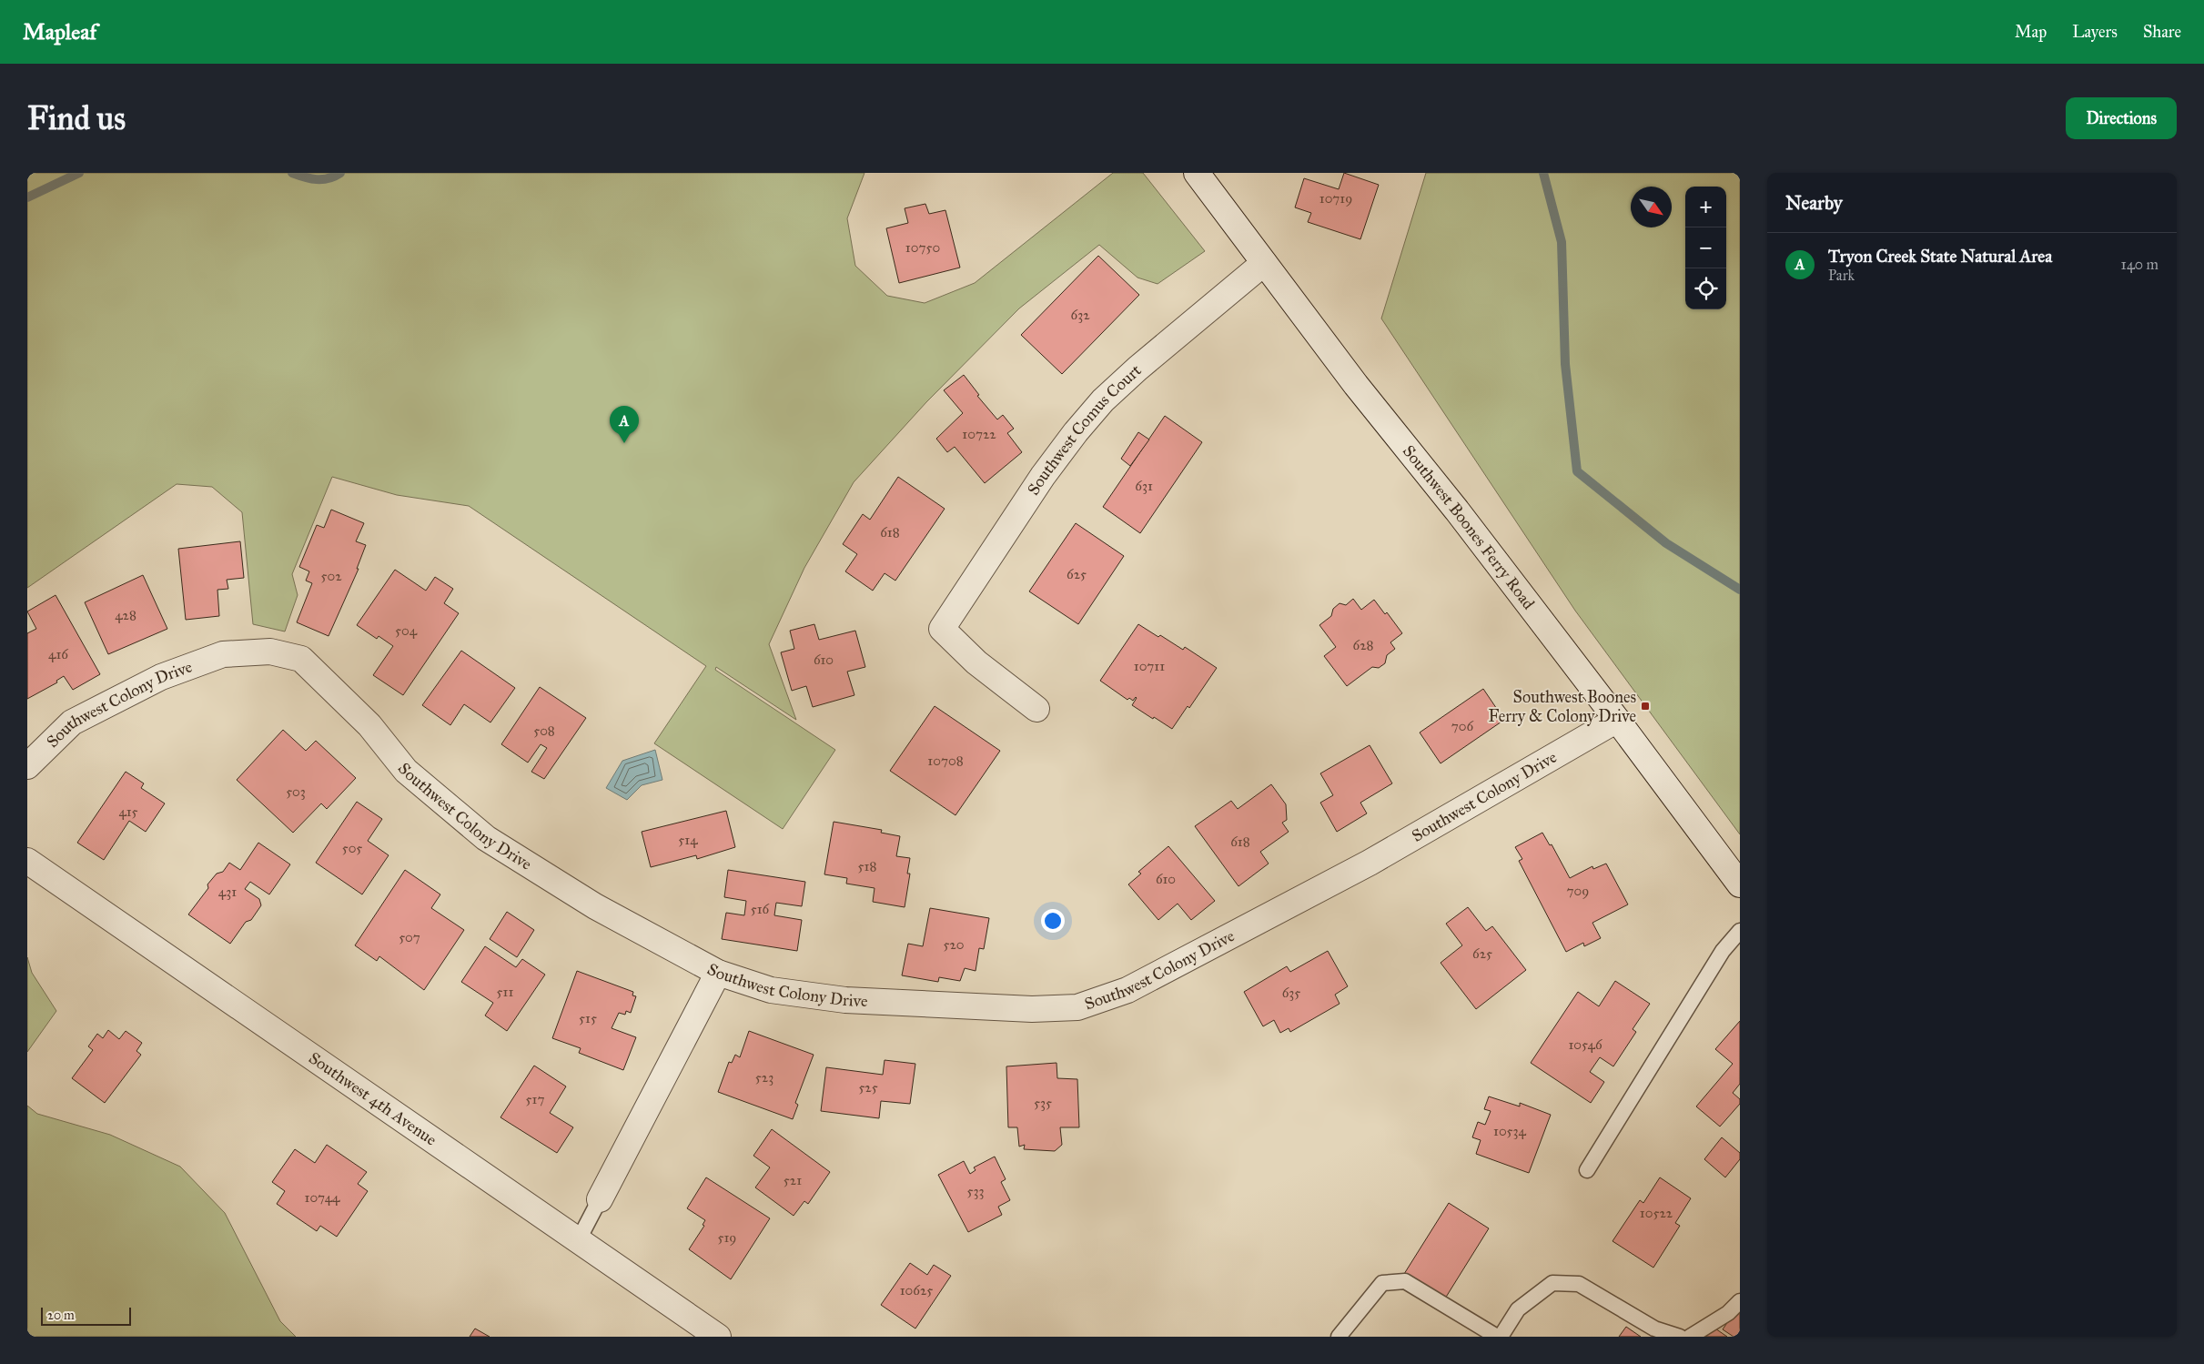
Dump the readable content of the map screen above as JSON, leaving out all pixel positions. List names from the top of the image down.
{
  "streets": {
    "street": [
      "Southwest Comus Court",
      "Southwest Boones Ferry Road",
      "Southwest Colony Drive",
      "Southwest 4th Avenue"
    ]
  },
  "crossings": [
    ["Southwest Comus Court", "Southwest Boones Ferry Road"],
    ["Southwest Boones Ferry Road", "Southwest Colony Drive"]
  ],
  "places": {
    "transit": ["Southwest Boones Ferry & Colony Drive"]
  },
  "house_numbers": [
    "10719",
    "10750",
    "632",
    "10722",
    "631",
    "618",
    "625",
    "502",
    "428",
    "504",
    "628",
    "416",
    "610",
    "10711",
    "706",
    "508",
    "10708",
    "503",
    "415",
    "514",
    "618",
    "505",
    "518",
    "610",
    "709",
    "431",
    "516",
    "507",
    "520",
    "625",
    "511",
    "635",
    "515",
    "10546",
    "523",
    "525",
    "517",
    "535",
    "10534",
    "521",
    "533",
    "10744",
    "10522",
    "519",
    "10625"
  ],
  "scale_bar": "20 m",
  "north": "bottom right",
  "page": {
    "header": "Mapleaf",
    "nav": ["Map", "Layers", "Share"],
    "buttons": "Directions",
    "title": "Find us",
    "heading": "Nearby",
    "map_buttons": ["+", "−"],
    "list": [
      {
        "mark": "A",
        "name": "Tryon Creek State Natural Area",
        "note": "Park",
        "value": "140 m"
      }
    ],
    "pins": "A",
    "scale": "20 m"
  }
}
